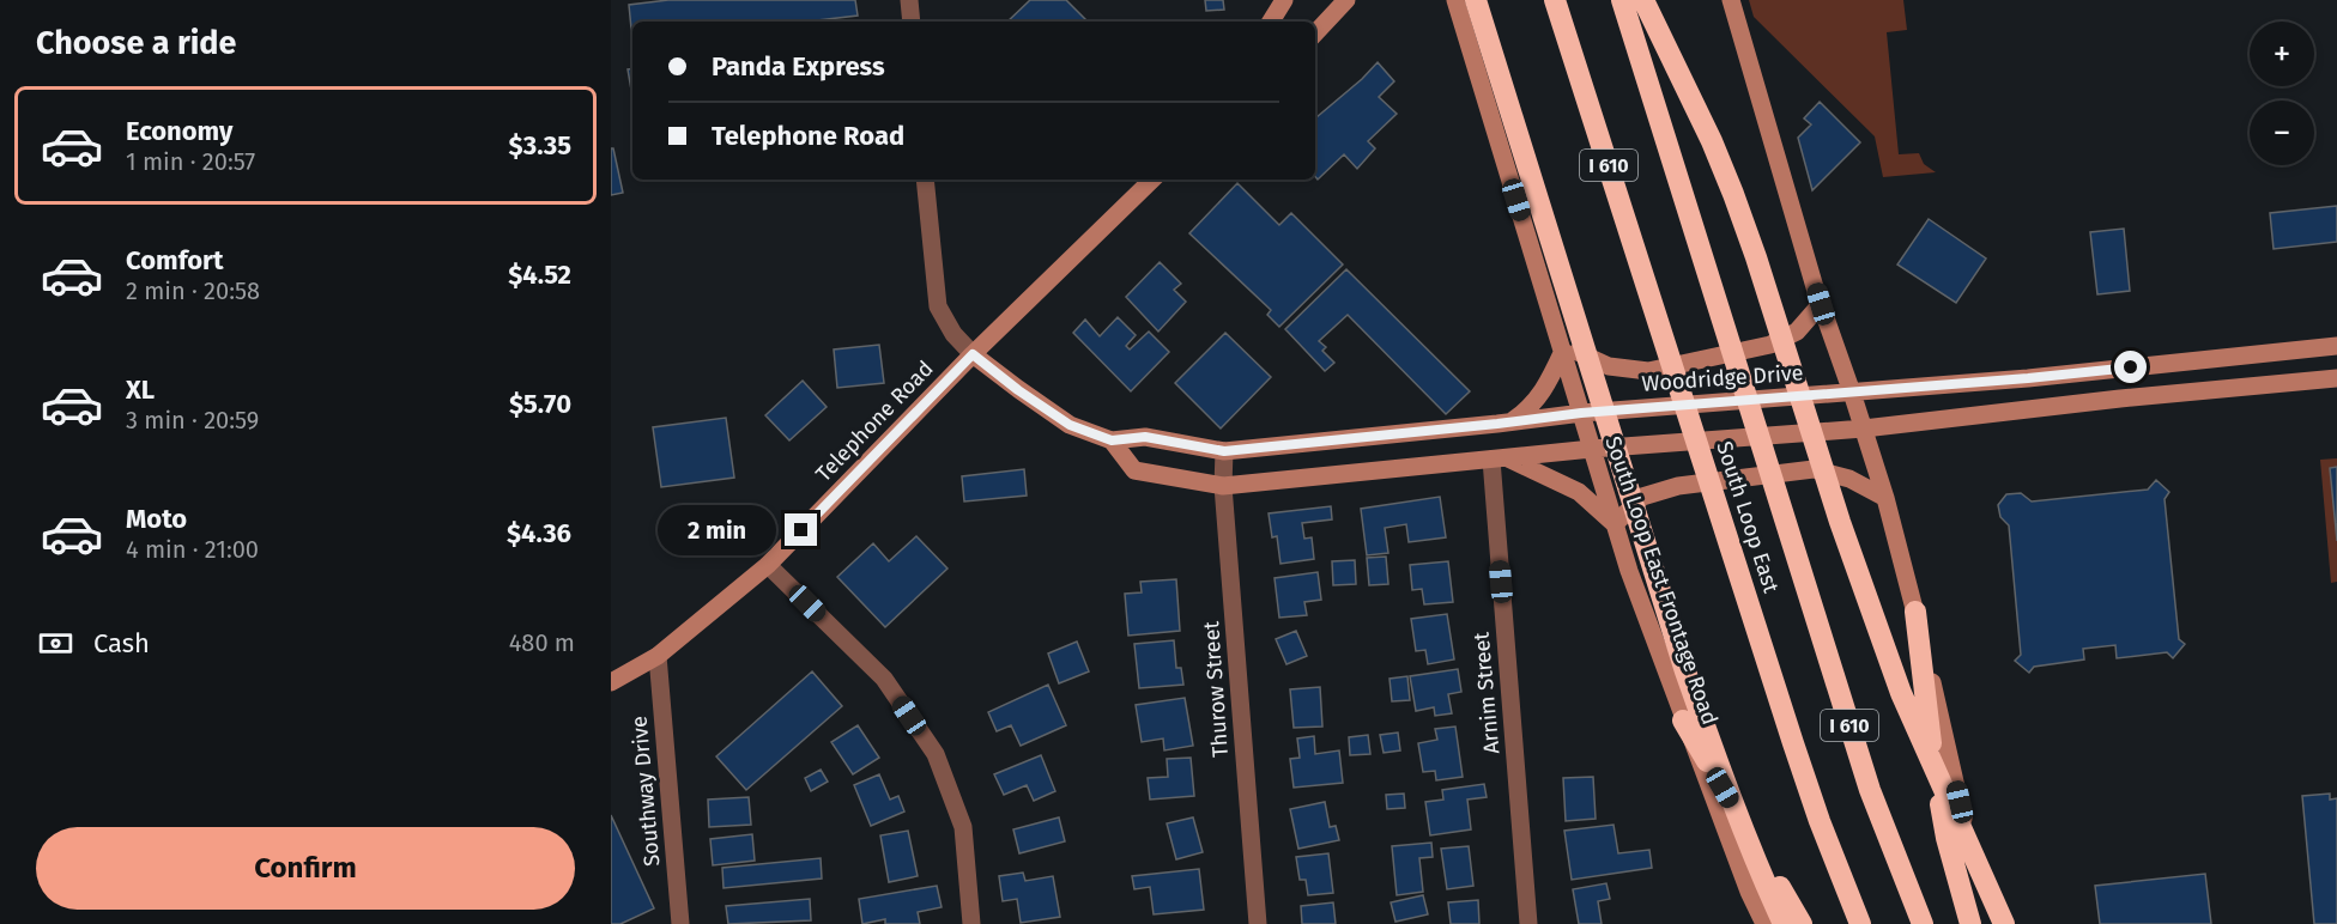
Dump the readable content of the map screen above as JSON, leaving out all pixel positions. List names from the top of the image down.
{
  "streets": {
    "highway": ["I 610", "South Loop East"],
    "main road": ["Woodridge Drive", "Telephone Road", "South Loop East Frontage Road"],
    "street": ["Thurow Street", "Arnim Street", "Southway Drive"]
  },
  "crossings": [
    ["Woodridge Drive", "Telephone Road"],
    ["Woodridge Drive", "South Loop East Frontage Road"],
    ["Woodridge Drive", "Thurow Street"],
    ["Telephone Road", "Southway Drive"]
  ],
  "page": {
    "heading": "Choose a ride",
    "map_buttons": ["+", "−"],
    "banner": ["Panda Express", "Telephone Road"],
    "list": [
      {
        "name": "Economy",
        "note": "1 min · 20:57",
        "value": "$3.35"
      },
      {
        "name": "Comfort",
        "note": "2 min · 20:58",
        "value": "$4.52"
      },
      {
        "name": "XL",
        "note": "3 min · 20:59",
        "value": "$5.70"
      },
      {
        "name": "Moto",
        "note": "4 min · 21:00",
        "value": "$4.36"
      }
    ],
    "bubble": "2 min",
    "pay": ["Cash", "480 m"],
    "buttons": "Confirm"
  }
}
